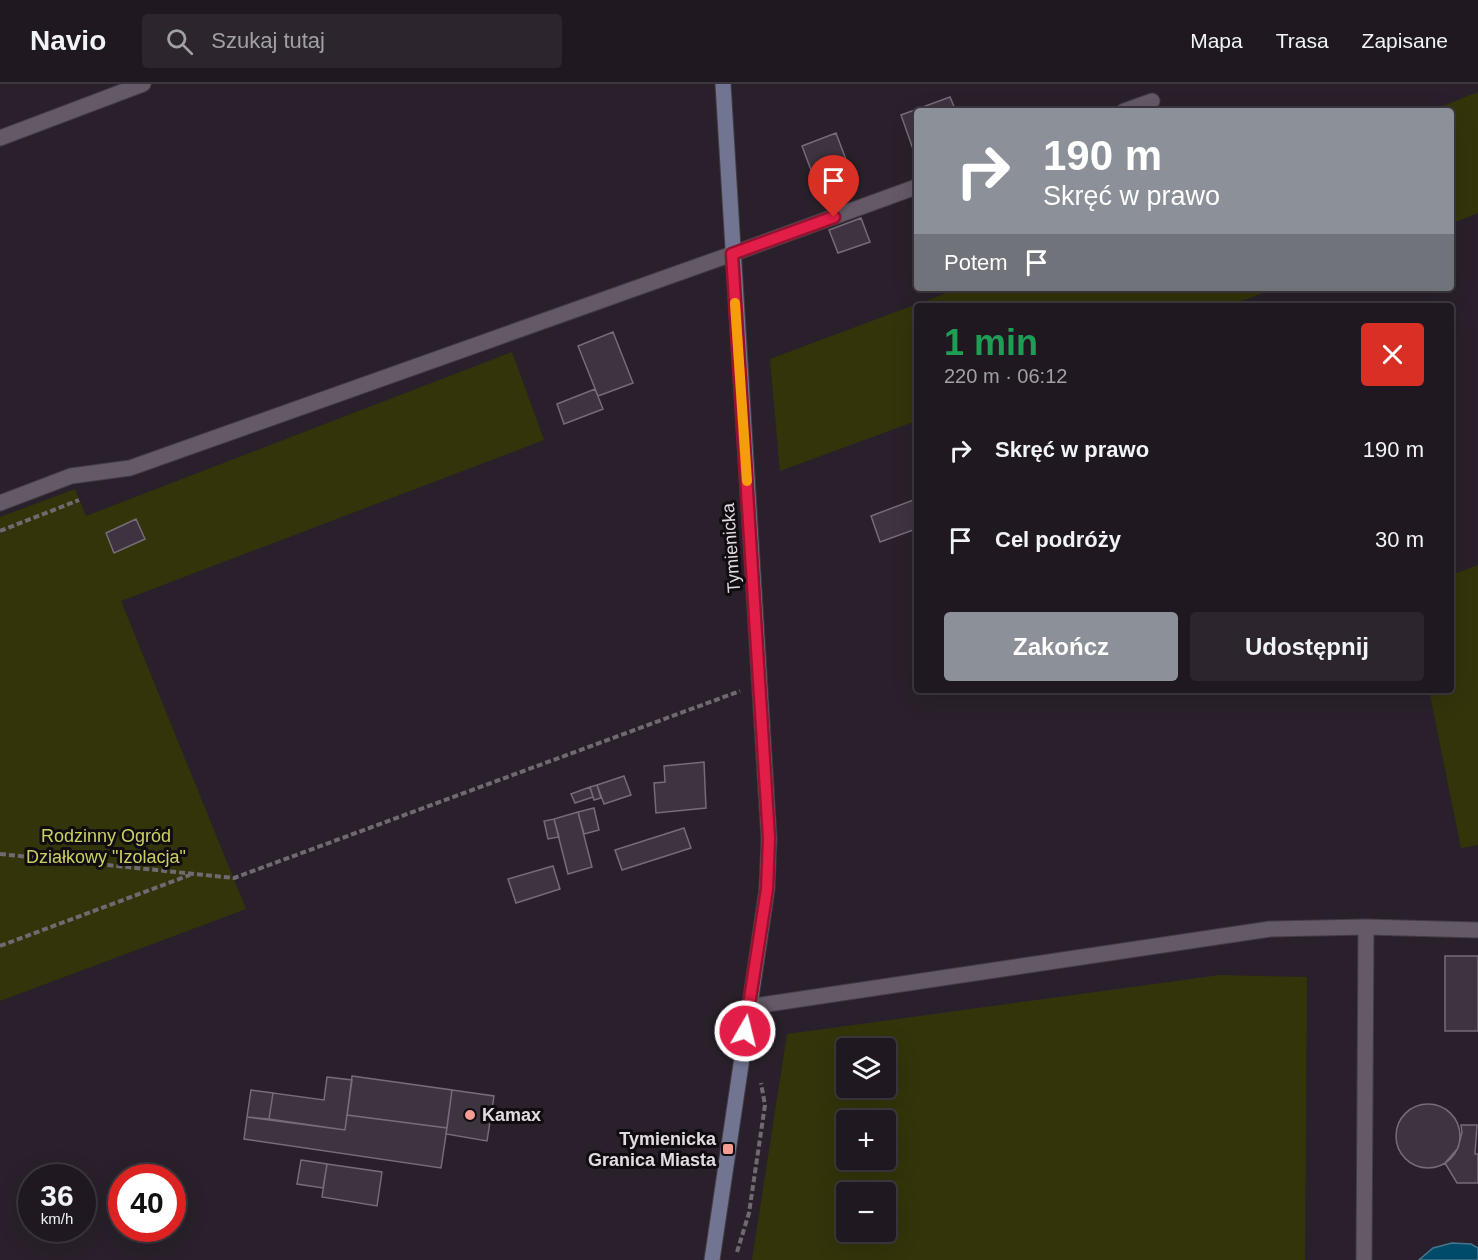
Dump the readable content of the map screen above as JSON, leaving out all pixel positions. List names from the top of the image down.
{
  "streets": {
    "street": ["Tymienicka"]
  },
  "parks": ["Rodzinny Ogród Działkowy \"Izolacja\""],
  "places": {
    "other": ["Kamax"],
    "transit": ["Tymienicka Granica Miasta"]
  },
  "page": {
    "header": "Navio",
    "search": "Szukaj tutaj",
    "nav": ["Mapa", "Trasa", "Zapisane"],
    "turn": ["190 m", "Skręć w prawo"],
    "then": "Potem",
    "heading": ["1 min", "220 m · 06:12"],
    "list": [
      {
        "name": "Skręć w prawo",
        "value": "190 m"
      },
      {
        "name": "Cel podróży",
        "value": "30 m"
      }
    ],
    "buttons": ["Zakończ", "Udostępnij"],
    "map_buttons": ["+", "−"],
    "speed": "36 km/h",
    "limit": "40"
  }
}
